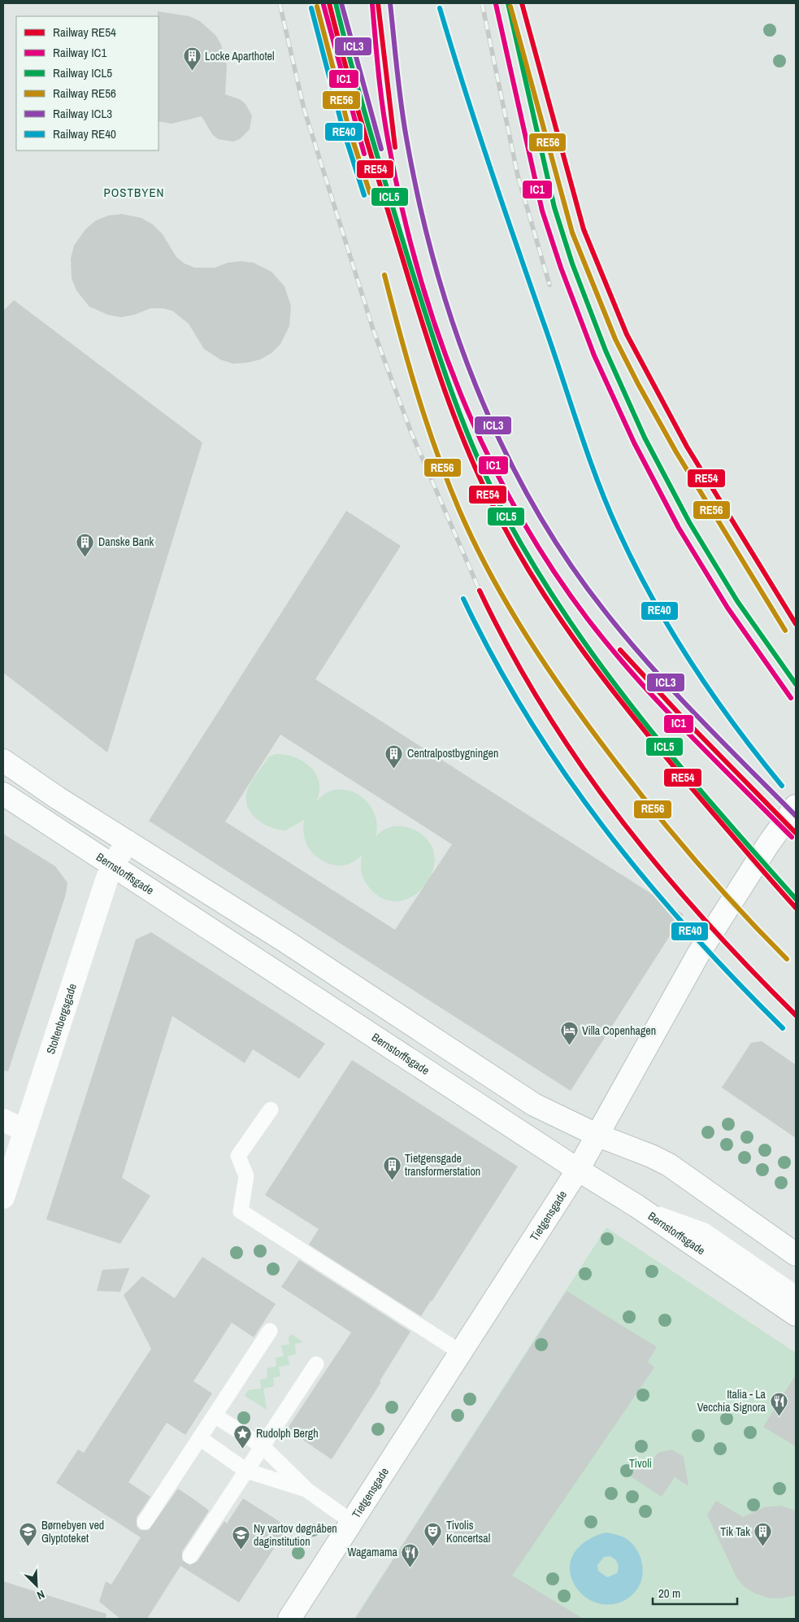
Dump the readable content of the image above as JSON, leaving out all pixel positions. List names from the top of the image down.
{
  "streets": {
    "street": ["Bernstorffsgade", "Stoltenbergsgade", "Tietgensgade"]
  },
  "crossings": [
    ["Bernstorffsgade", "Stoltenbergsgade"],
    ["Bernstorffsgade", "Tietgensgade"]
  ],
  "districts": ["POSTBYEN"],
  "parks": ["Tivoli"],
  "places": {
    "building": [
      "Locke Aparthotel",
      "Danske Bank",
      "Centralpostbygningen",
      "Tietgensgade transformerstation",
      "Tik Tak"
    ],
    "hotel": ["Villa Copenhagen"],
    "restaurant": ["Italia - La Vecchia Signora", "Wagamama"],
    "place": ["Rudolph Bergh"],
    "school or university": ["Børnebyen ved Glyptoteket", "Ny vartov døgnåben daginstitution"],
    "theatre": ["Tivolis Koncertsal"]
  },
  "lines": [
    "rail line RE54",
    "rail line ICL5",
    "rail line ICL3",
    "rail line IC1",
    "rail line RE56",
    "rail line RE40"
  ],
  "legend": [
    "Railway RE54",
    "Railway IC1",
    "Railway ICL5",
    "Railway RE56",
    "Railway ICL3",
    "Railway RE40"
  ],
  "scale_bar": "20 m",
  "north": "bottom right"
}
